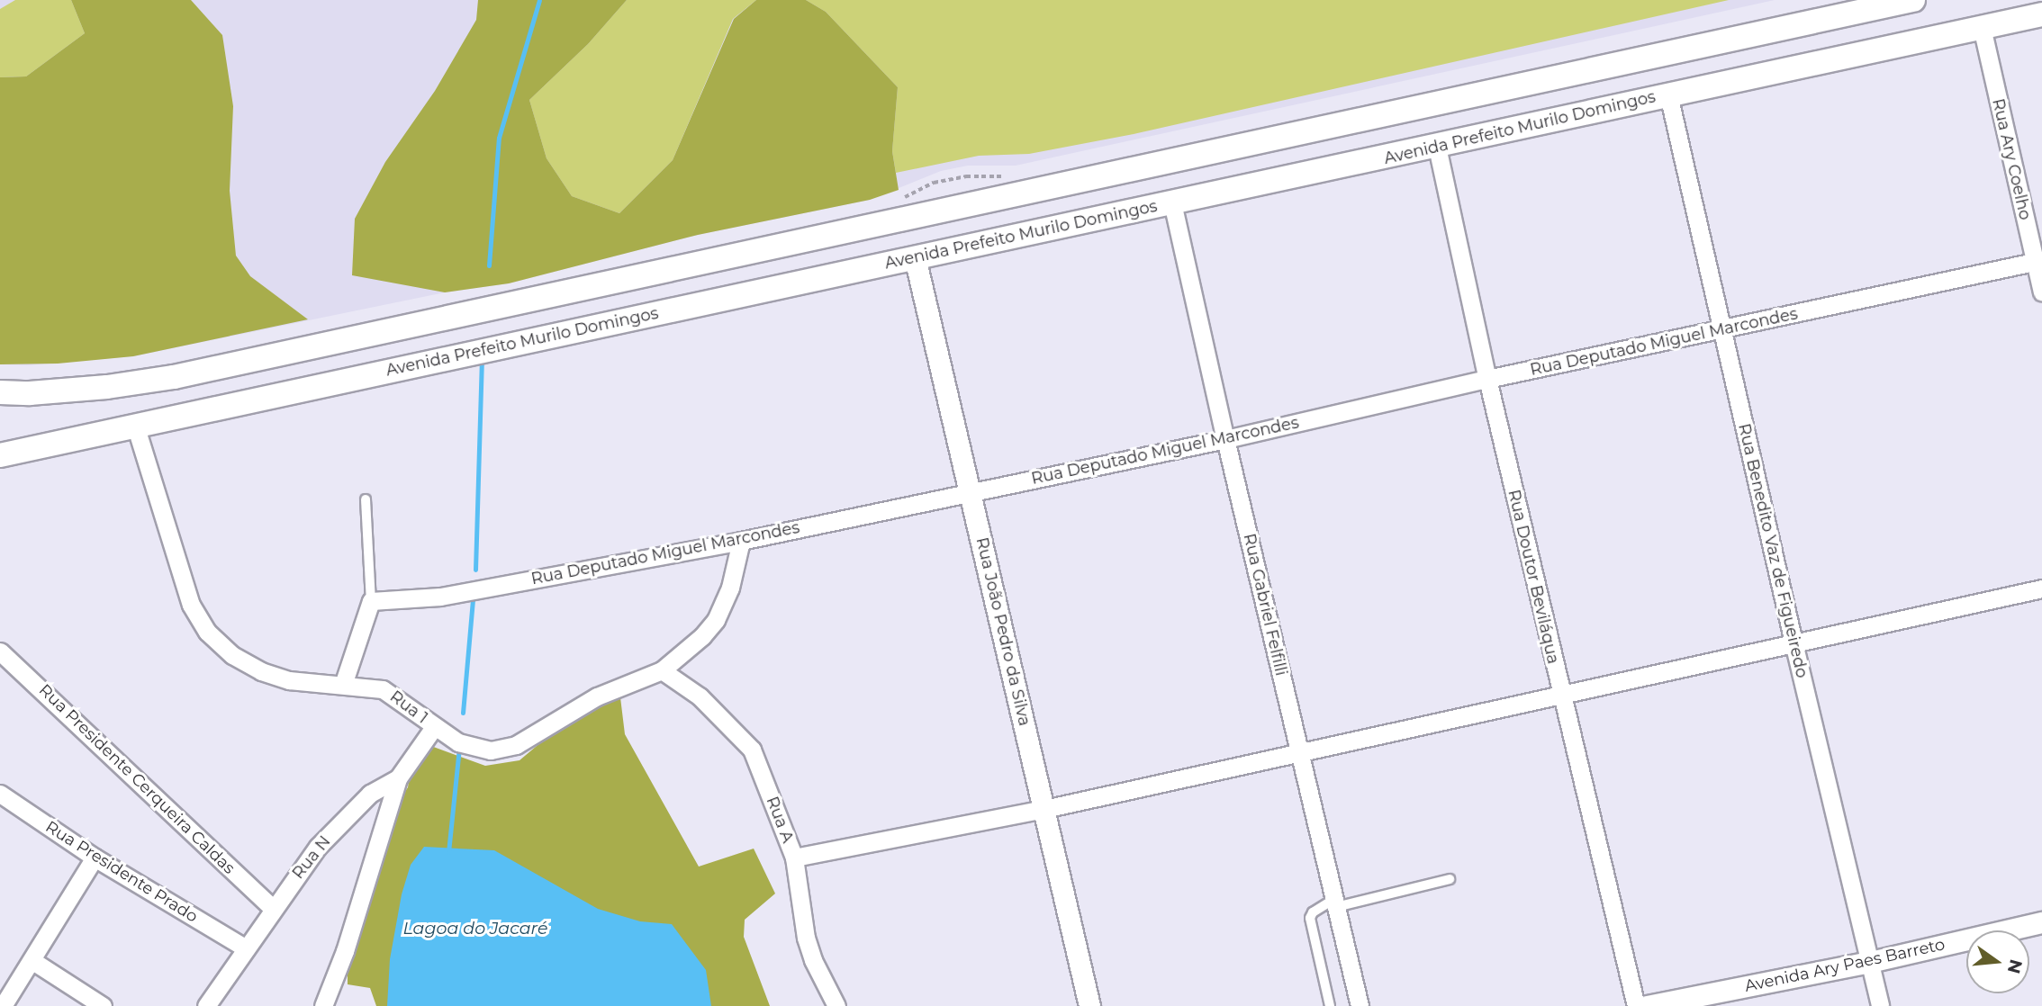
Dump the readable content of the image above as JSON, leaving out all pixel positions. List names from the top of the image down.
{
  "streets": {
    "main road": ["Avenida Prefeito Murilo Domingos"],
    "street": [
      "Rua Ary Coelho",
      "Rua Deputado Miguel Marcondes",
      "Rua Benedito Vaz de Figueiredo",
      "Rua Doutor Beviláqua",
      "Rua Gabriel Felfilli",
      "Rua João Pedro da Silva",
      "Rua 1",
      "Rua Presidente Cerqueira Caldas",
      "Rua A",
      "Rua N",
      "Rua Presidente Prado",
      "Avenida Ary Paes Barreto"
    ]
  },
  "crossings": [
    ["Avenida Prefeito Murilo Domingos", "Rua Ary Coelho"],
    ["Avenida Prefeito Murilo Domingos", "Rua Benedito Vaz de Figueiredo"],
    ["Avenida Prefeito Murilo Domingos", "Rua Doutor Beviláqua"],
    ["Avenida Prefeito Murilo Domingos", "Rua Gabriel Felfilli"],
    ["Avenida Prefeito Murilo Domingos", "Rua João Pedro da Silva"],
    ["Avenida Prefeito Murilo Domingos", "Rua 1"],
    ["Rua Ary Coelho", "Rua Deputado Miguel Marcondes"],
    ["Rua Deputado Miguel Marcondes", "Rua Benedito Vaz de Figueiredo"],
    ["Rua Deputado Miguel Marcondes", "Rua Doutor Beviláqua"],
    ["Rua Deputado Miguel Marcondes", "Rua Gabriel Felfilli"],
    ["Rua Deputado Miguel Marcondes", "Rua João Pedro da Silva"],
    ["Rua Deputado Miguel Marcondes", "Rua 1"],
    ["Rua Benedito Vaz de Figueiredo", "Avenida Ary Paes Barreto"],
    ["Rua 1", "Rua A"],
    ["Rua 1", "Rua N"],
    ["Rua Presidente Cerqueira Caldas", "Rua N"],
    ["Rua N", "Rua Presidente Prado"]
  ],
  "water": ["Lagoa do Jacaré"],
  "north": "right"
}
